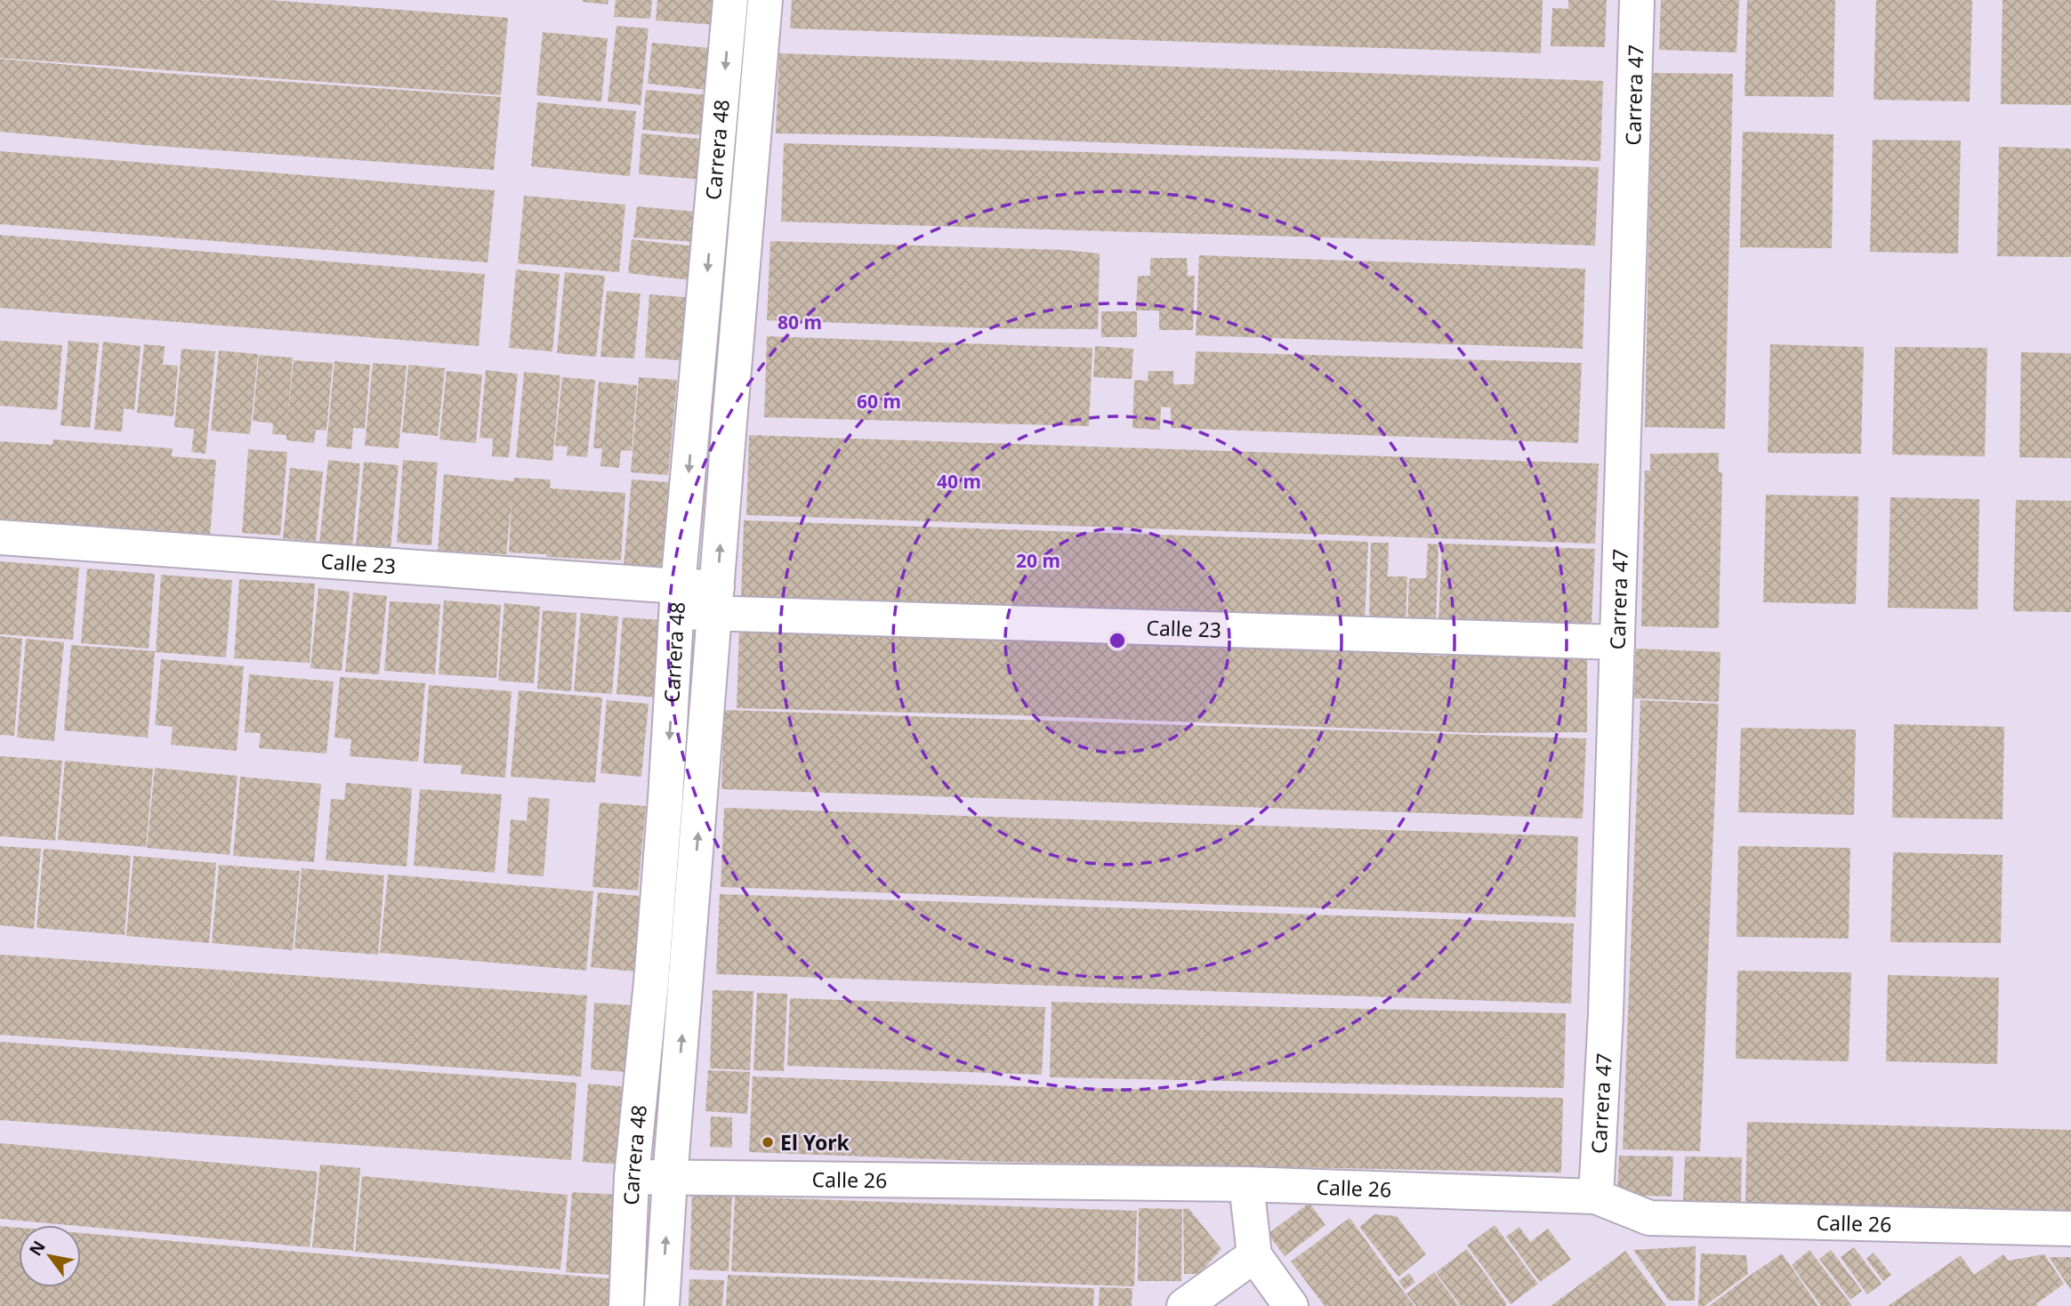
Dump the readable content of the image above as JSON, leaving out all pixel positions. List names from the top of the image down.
{
  "streets": {
    "street": [
      "Carrera 47",
      "Carrera 48",
      "Calle 23",
      "Calle 26"
    ]
  },
  "crossings": [
    ["Carrera 47", "Calle 23"],
    ["Carrera 47", "Calle 26"],
    ["Carrera 48", "Calle 23"],
    ["Carrera 48", "Calle 26"]
  ],
  "places": ["El York"],
  "north": "top left",
  "rings": [
    "80 m",
    "60 m",
    "40 m",
    "20 m"
  ]
}
